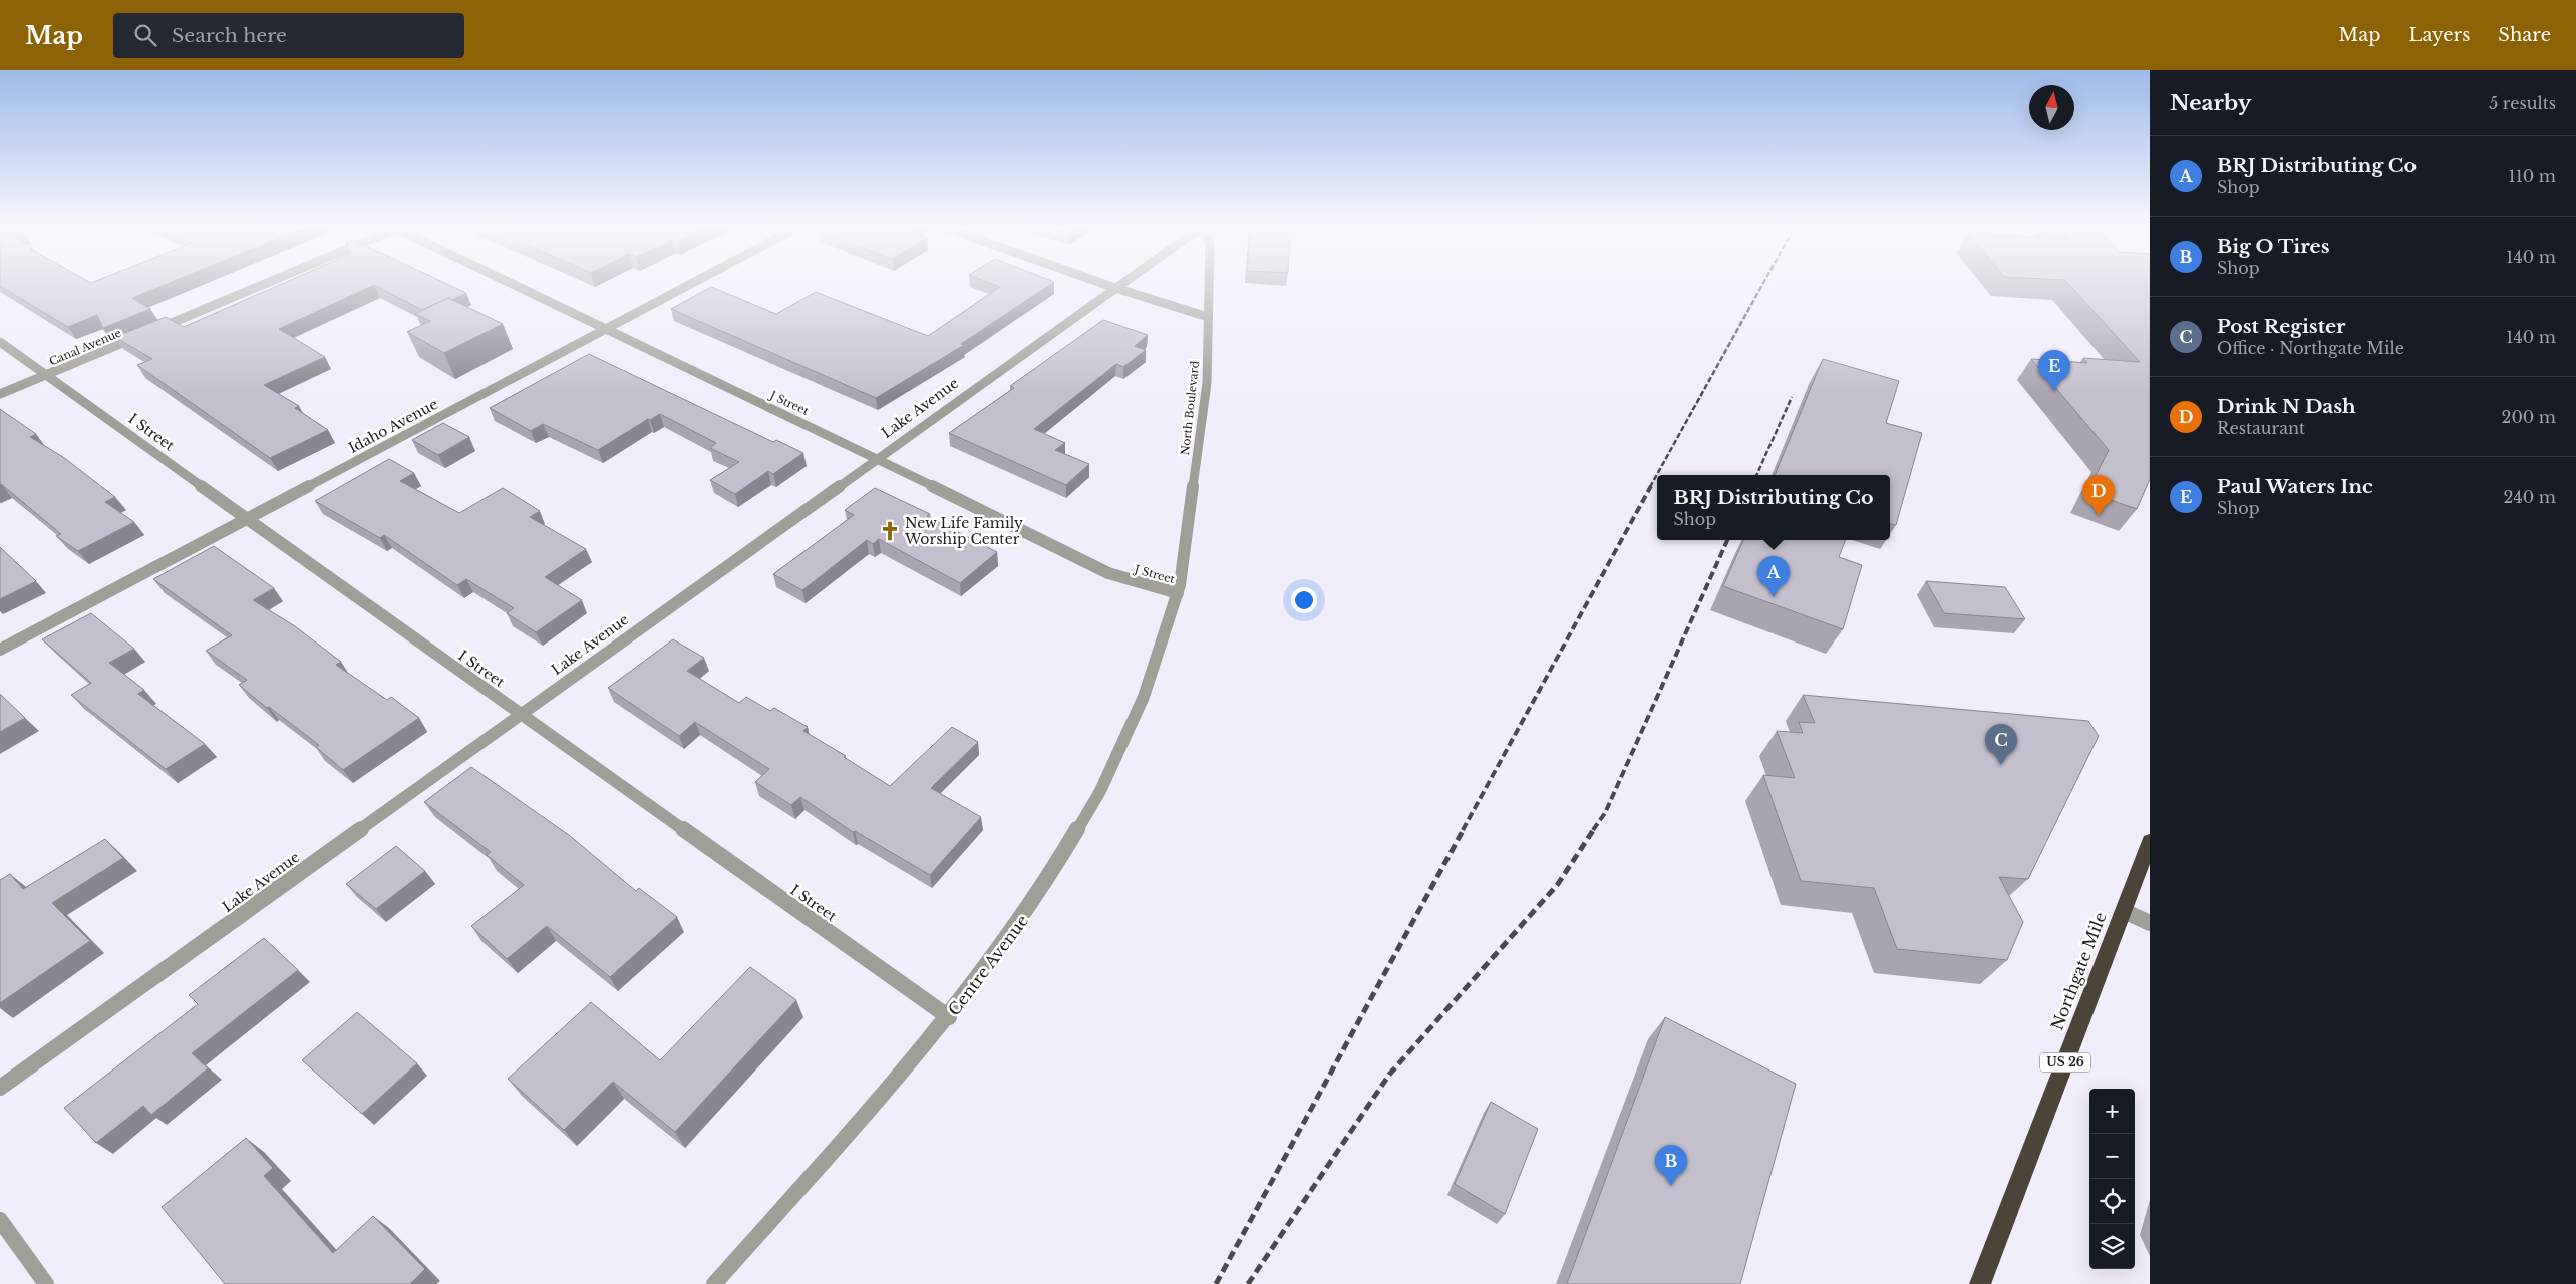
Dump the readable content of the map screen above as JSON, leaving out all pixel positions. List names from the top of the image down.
{
  "streets": {
    "highway": ["Northgate Mile", "US 26"],
    "street": [
      "Canal Avenue",
      "J Street",
      "Lake Avenue",
      "North Boulevard",
      "Idaho Avenue",
      "I Street",
      "Centre Avenue"
    ]
  },
  "crossings": [
    ["Canal Avenue", "I Street"],
    ["J Street", "Lake Avenue"],
    ["J Street", "North Boulevard"],
    ["J Street", "Idaho Avenue"],
    ["J Street", "Centre Avenue"],
    ["Lake Avenue", "I Street"],
    ["North Boulevard", "Centre Avenue"],
    ["Idaho Avenue", "I Street"],
    ["I Street", "Centre Avenue"]
  ],
  "places": {
    "church": ["New Life Family Worship Center"]
  },
  "north": "top",
  "page": {
    "header": "Map",
    "search": "Search here",
    "nav": ["Map", "Layers", "Share"],
    "heading": ["Nearby", "5 results"],
    "list": [
      {
        "mark": "A",
        "name": "BRJ Distributing Co",
        "note": "Shop",
        "value": "110 m"
      },
      {
        "mark": "B",
        "name": "Big O Tires",
        "note": "Shop",
        "value": "140 m"
      },
      {
        "mark": "C",
        "name": "Post Register",
        "note": "Office · Northgate Mile",
        "value": "140 m"
      },
      {
        "mark": "D",
        "name": "Drink N Dash",
        "note": "Restaurant",
        "value": "200 m"
      },
      {
        "mark": "E",
        "name": "Paul Waters Inc",
        "note": "Shop",
        "value": "240 m"
      }
    ],
    "pins": [
      "E",
      "D",
      "A",
      "C",
      "B"
    ],
    "popup": ["BRJ Distributing Co", "Shop"],
    "map_buttons": ["+", "−"]
  }
}
